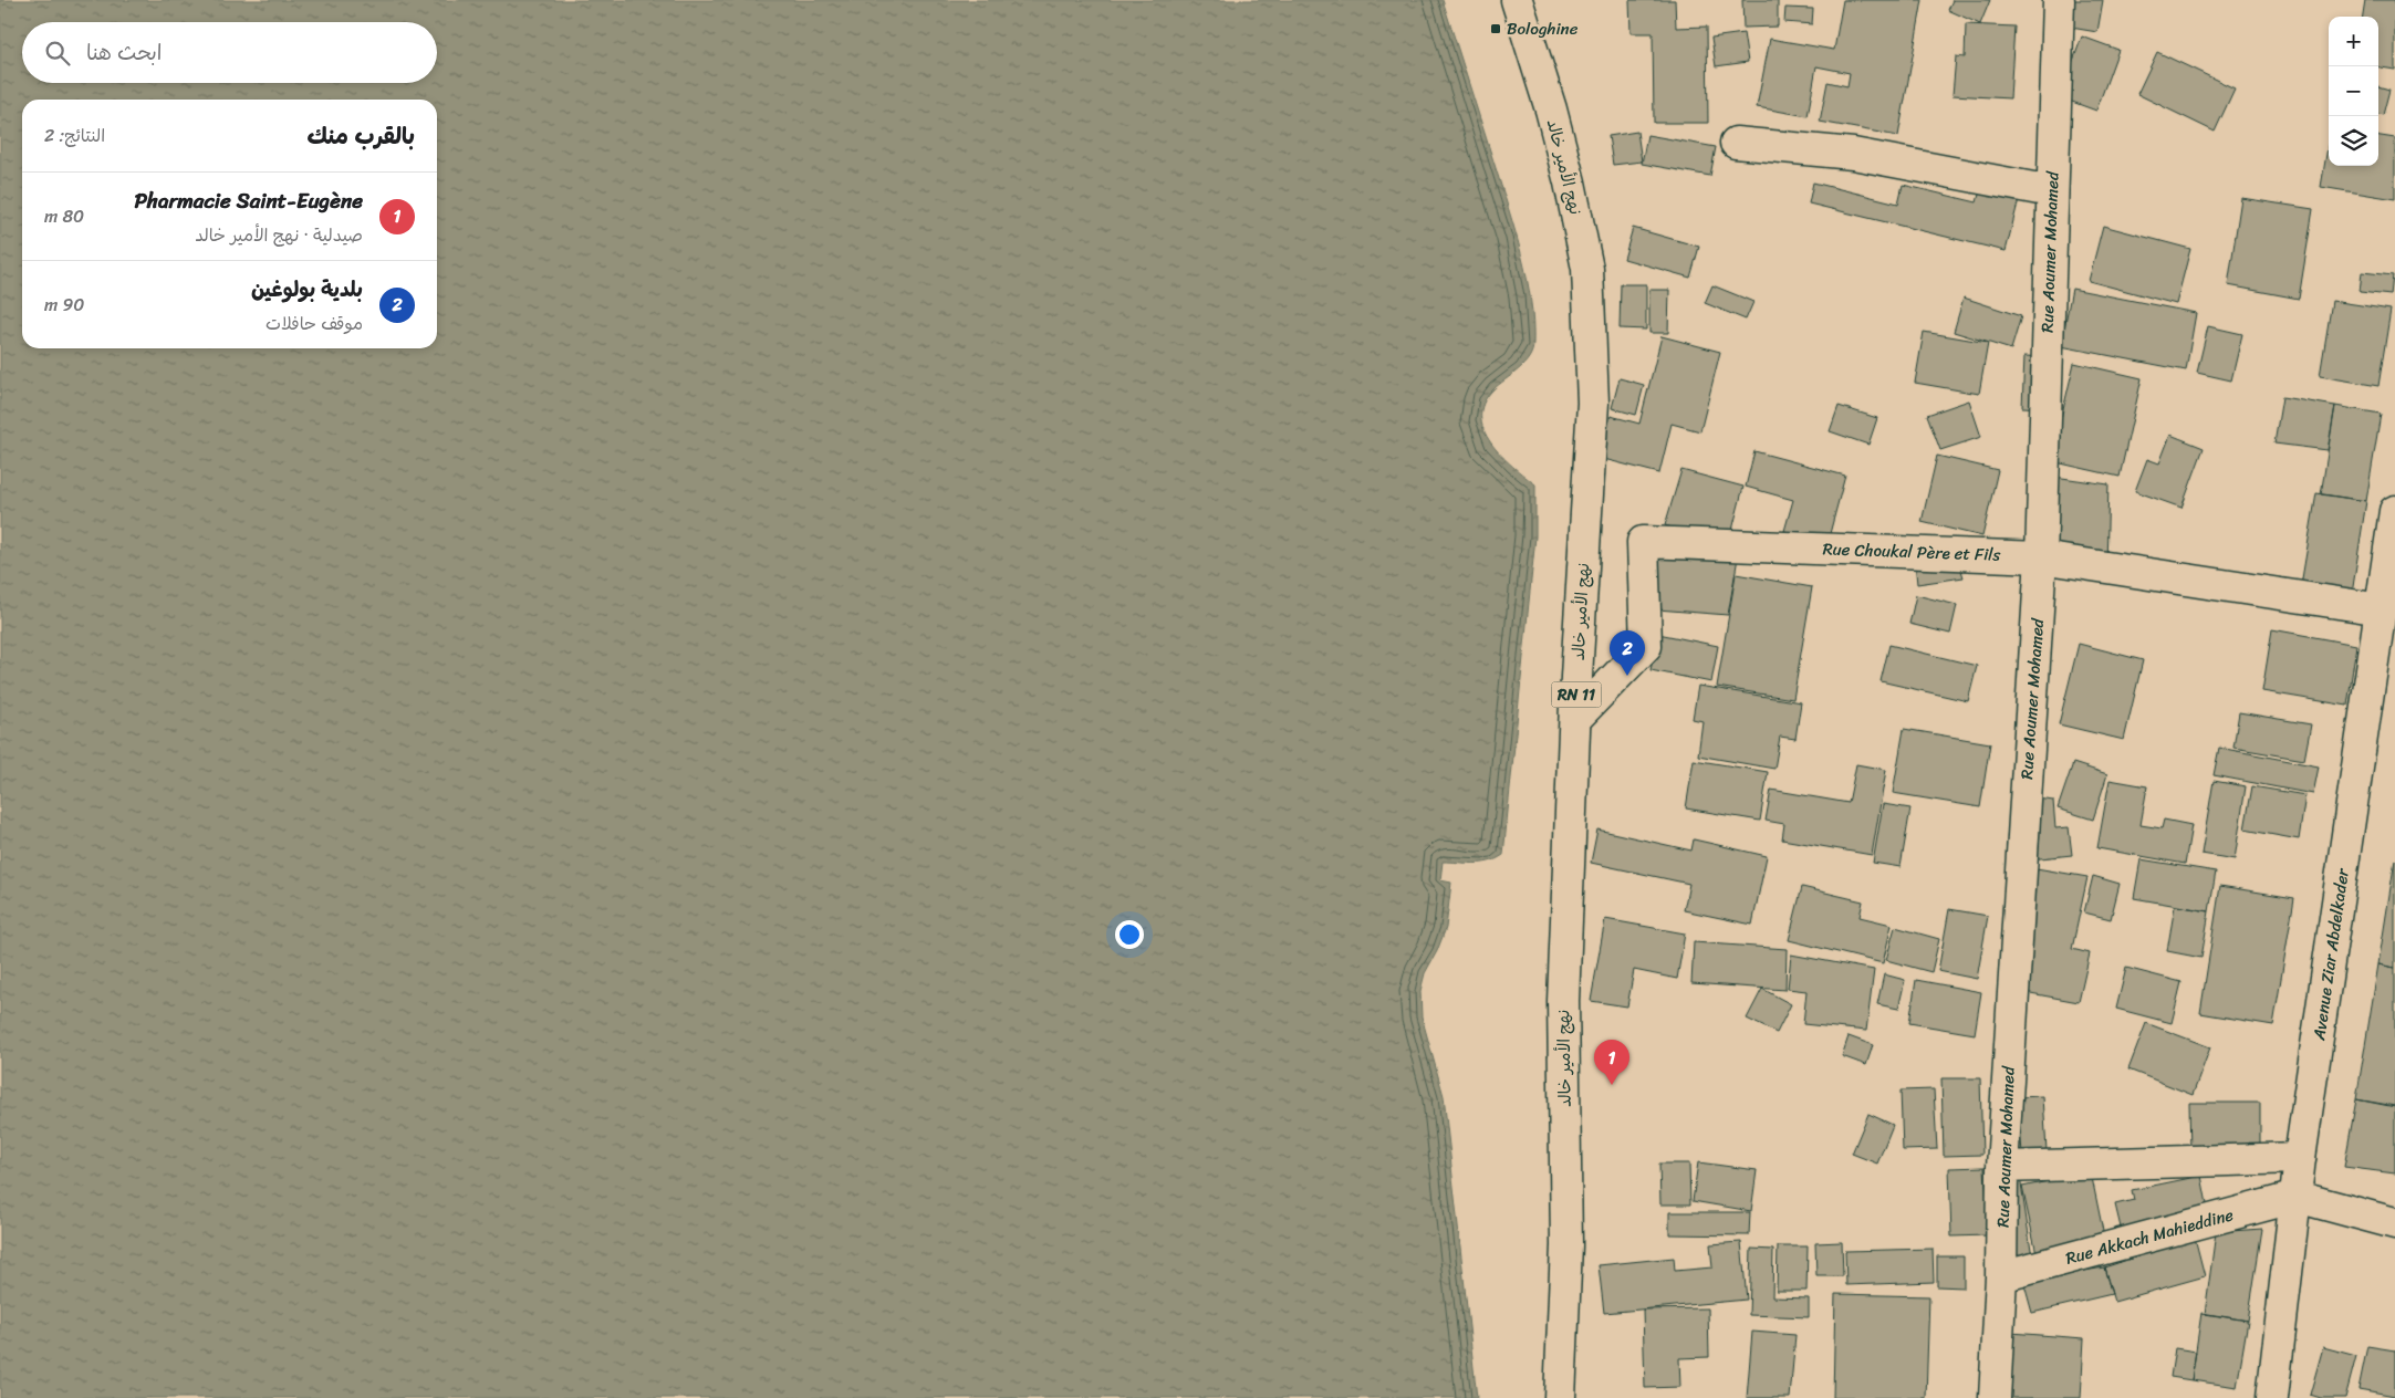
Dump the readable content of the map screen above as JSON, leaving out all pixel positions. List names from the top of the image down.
{
  "streets": {
    "street": [
      "نهج الأمير خالد",
      "Rue Aoumer Mohamed",
      "Rue Choukal Père et Fils",
      "RN 11",
      "Avenue Ziar Abdelkader",
      "Rue Akkach Mahieddine"
    ]
  },
  "crossings": [
    ["نهج الأمير خالد", "Rue Choukal Père et Fils"],
    ["Rue Aoumer Mohamed", "Rue Choukal Père et Fils"],
    ["Rue Aoumer Mohamed", "Rue Akkach Mahieddine"],
    ["Rue Choukal Père et Fils", "Avenue Ziar Abdelkader"],
    ["Avenue Ziar Abdelkader", "Rue Akkach Mahieddine"]
  ],
  "places": {
    "transit": ["Bologhine"]
  },
  "page": {
    "map_buttons": ["+", "−"],
    "search": "ابحث هنا",
    "heading": ["بالقرب منك", "النتائج: 2"],
    "list": [
      {
        "mark": "1",
        "name": "Pharmacie Saint-Eugène",
        "note": "صيدلية · نهج الأمير خالد",
        "value": "80 m"
      },
      {
        "mark": "2",
        "name": "بلدية بولوغين",
        "note": "موقف حافلات",
        "value": "90 m"
      }
    ],
    "pins": ["2", "1"]
  }
}
